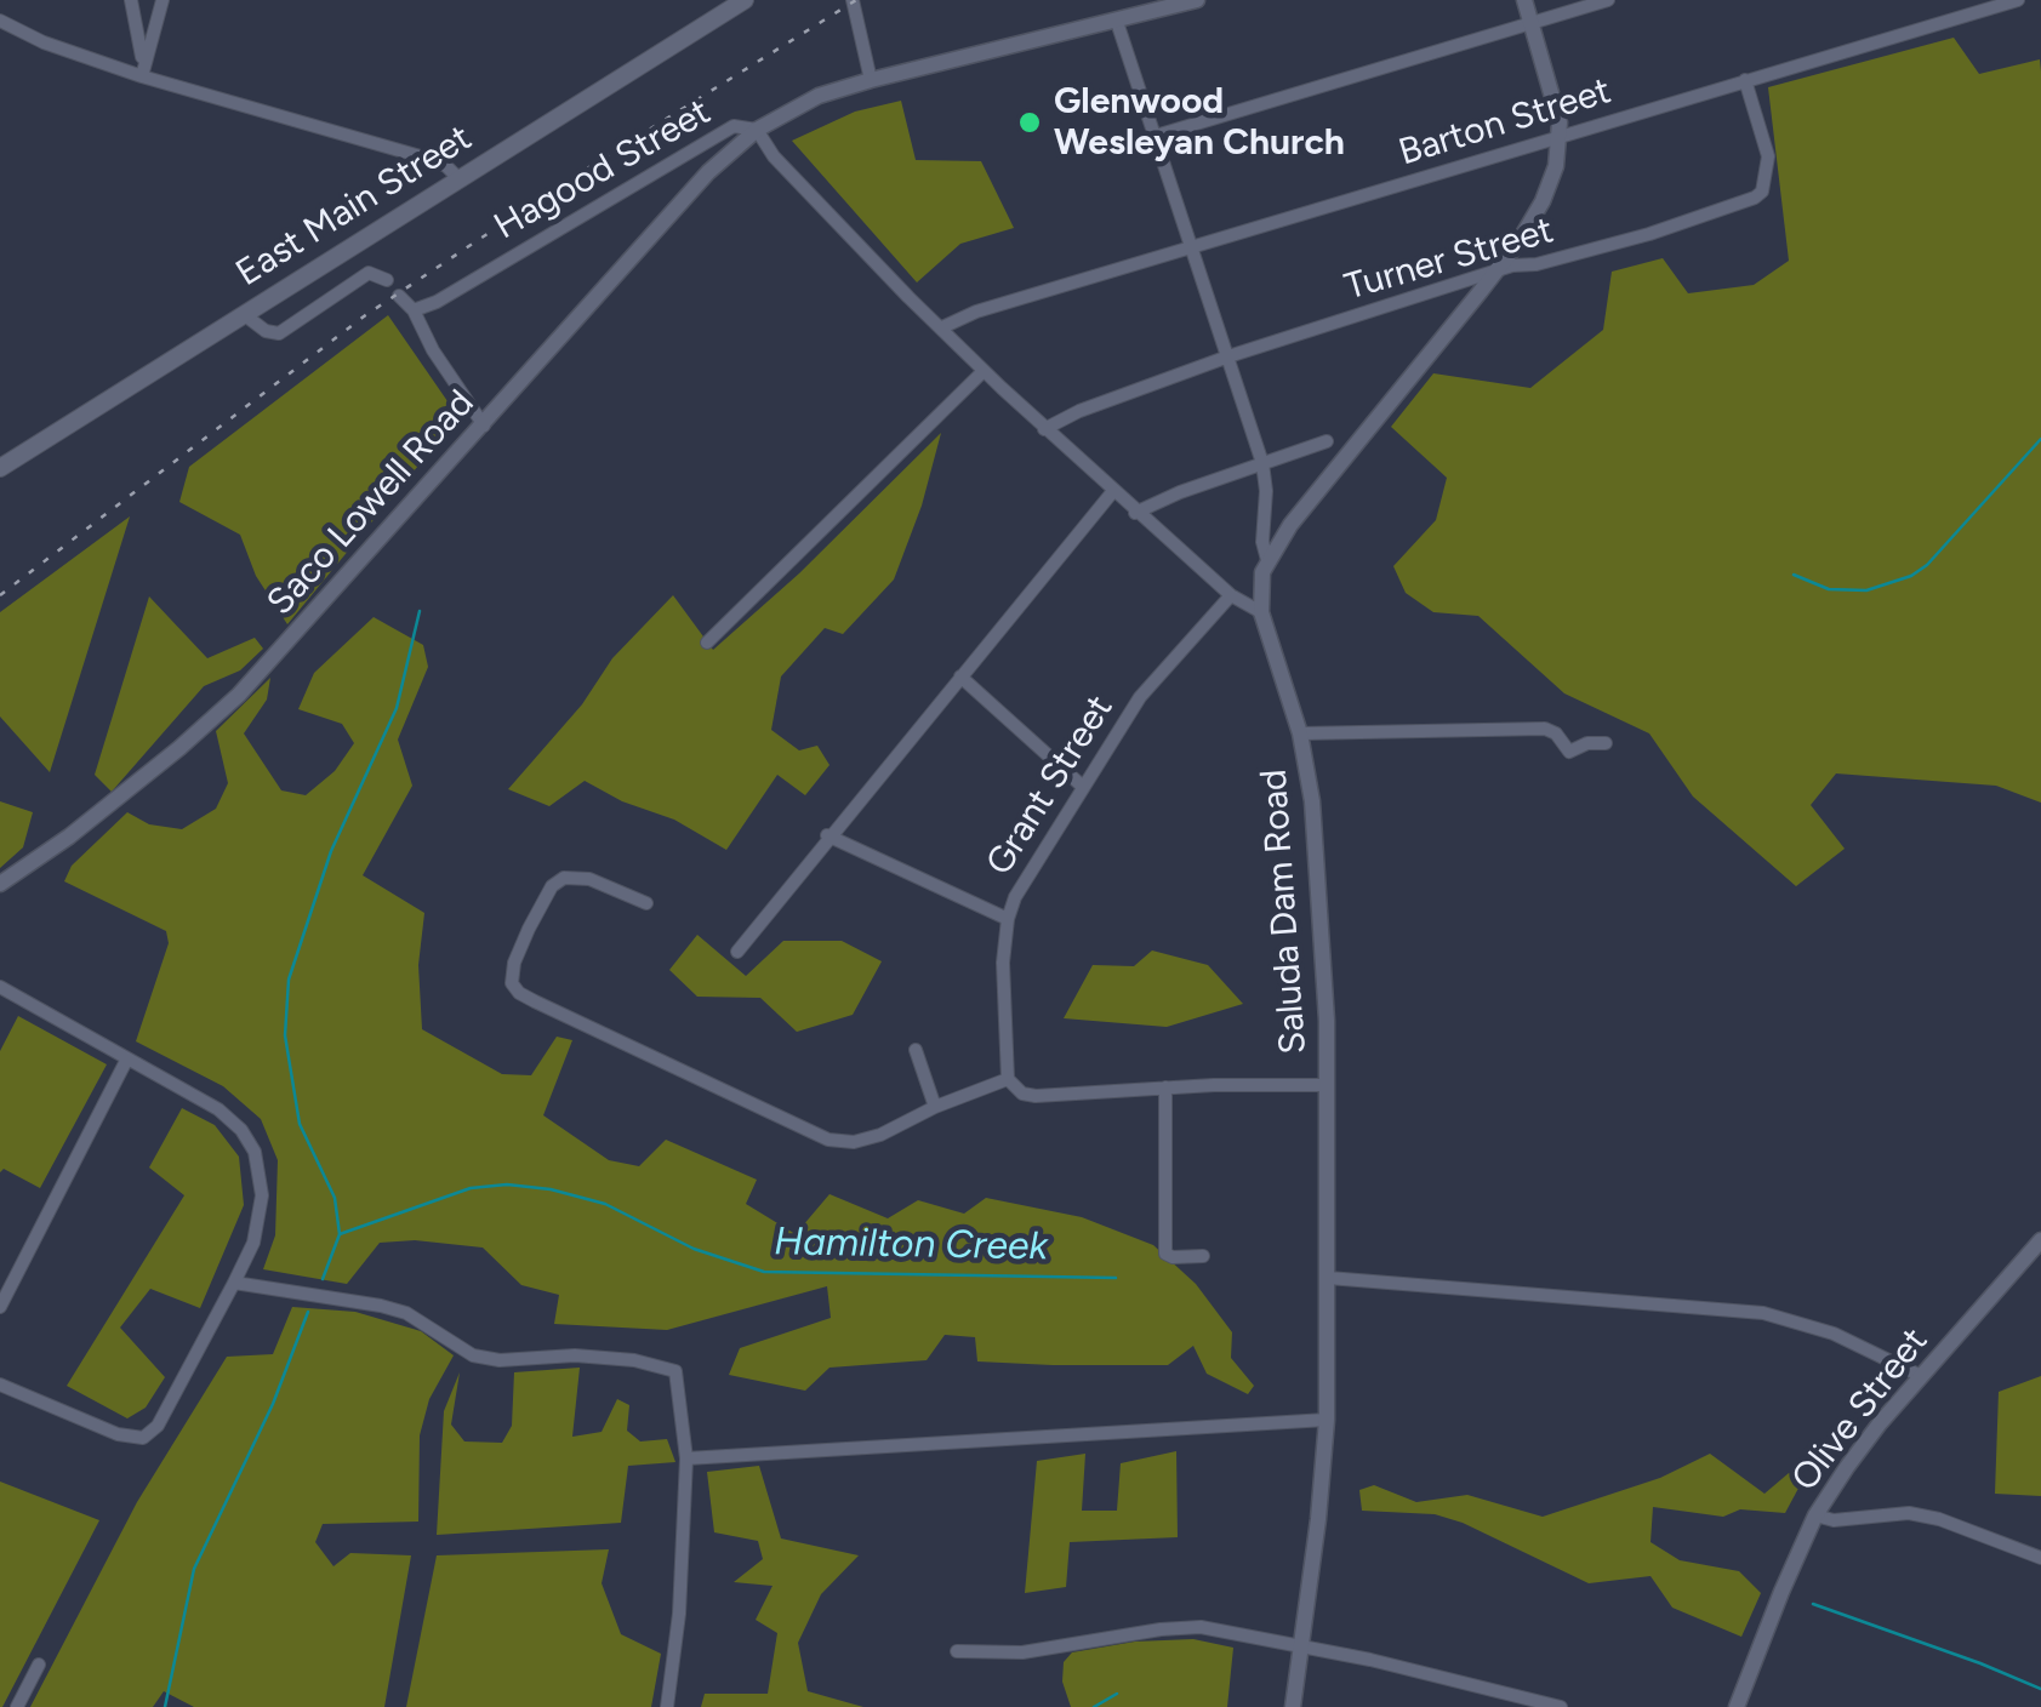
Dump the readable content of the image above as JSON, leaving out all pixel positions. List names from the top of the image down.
{
  "streets": {
    "main road": ["East Main Street"],
    "street": [
      "Barton Street",
      "Hagood Street",
      "Turner Street",
      "Saco Lowell Road",
      "Grant Street",
      "Saluda Dam Road",
      "Olive Street"
    ]
  },
  "crossings": [
    ["Barton Street", "Turner Street"],
    ["Barton Street", "Saluda Dam Road"],
    ["Hagood Street", "Saco Lowell Road"],
    ["Turner Street", "Saluda Dam Road"]
  ],
  "water": ["Hamilton Creek"],
  "places": ["Glenwood Wesleyan Church"]
}
